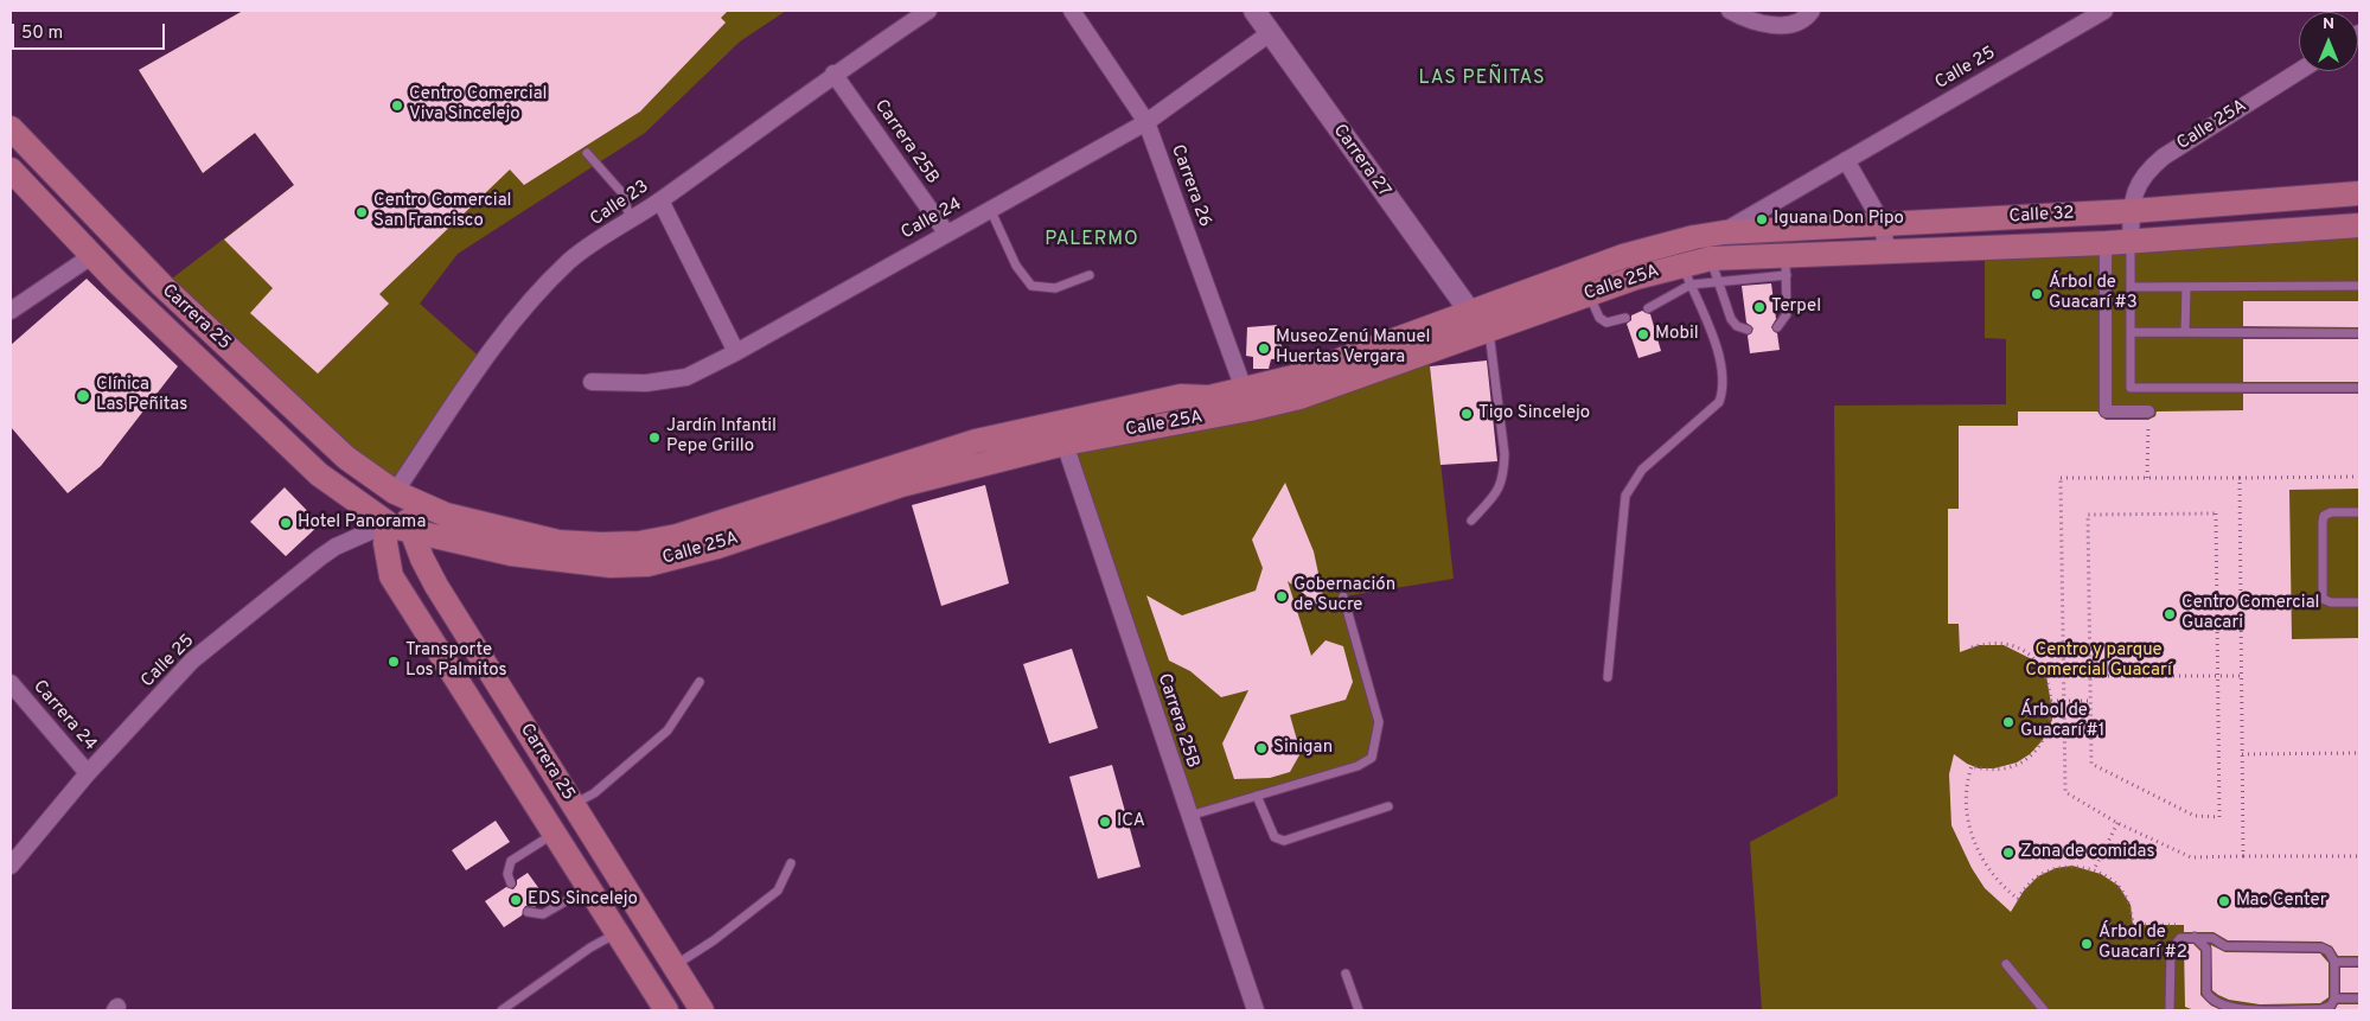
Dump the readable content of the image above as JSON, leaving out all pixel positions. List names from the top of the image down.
{
  "streets": {
    "main road": ["Calle 25A", "Calle 32", "Carrera 25"],
    "street": [
      "Calle 25",
      "Carrera 25B",
      "Carrera 27",
      "Carrera 26",
      "Calle 23",
      "Calle 24",
      "Carrera 24"
    ]
  },
  "crossings": [
    ["Calle 25", "Calle 25A"],
    ["Calle 25", "Calle 32"],
    ["Calle 25", "Carrera 25"],
    ["Calle 25", "Carrera 24"],
    ["Calle 25A", "Carrera 25B"],
    ["Calle 25A", "Carrera 27"],
    ["Calle 25A", "Carrera 26"],
    ["Calle 25A", "Calle 23"],
    ["Calle 25A", "Calle 32"],
    ["Calle 25A", "Carrera 25"],
    ["Carrera 25B", "Calle 23"],
    ["Carrera 25B", "Calle 24"],
    ["Carrera 27", "Calle 24"],
    ["Carrera 26", "Calle 24"],
    ["Calle 23", "Carrera 25"]
  ],
  "districts": ["LAS PEÑITAS", "PALERMO"],
  "parks": ["Centro y parque Comercial Guacarí"],
  "places": [
    "Centro Comercial Viva Sincelejo",
    "Centro Comercial San Francisco",
    "Iguana Don Pipo",
    "Árbol de Guacarí #3",
    "Terpel",
    "Mobil",
    "MuseoZenú Manuel Huertas Vergara",
    "Clínica Las Peñitas",
    "Tigo Sincelejo",
    "Jardín Infantil Pepe Grillo",
    "Hotel Panorama",
    "Gobernación de Sucre",
    "Centro Comercial Guacari",
    "Transporte Los Palmitos",
    "Árbol de Guacarí #1",
    "Sinigan",
    "ICA",
    "Zona de comidas",
    "EDS Sincelejo",
    "Mac Center",
    "Árbol de Guacarí #2"
  ],
  "scale_bar": "50 m",
  "north": "top"
}
